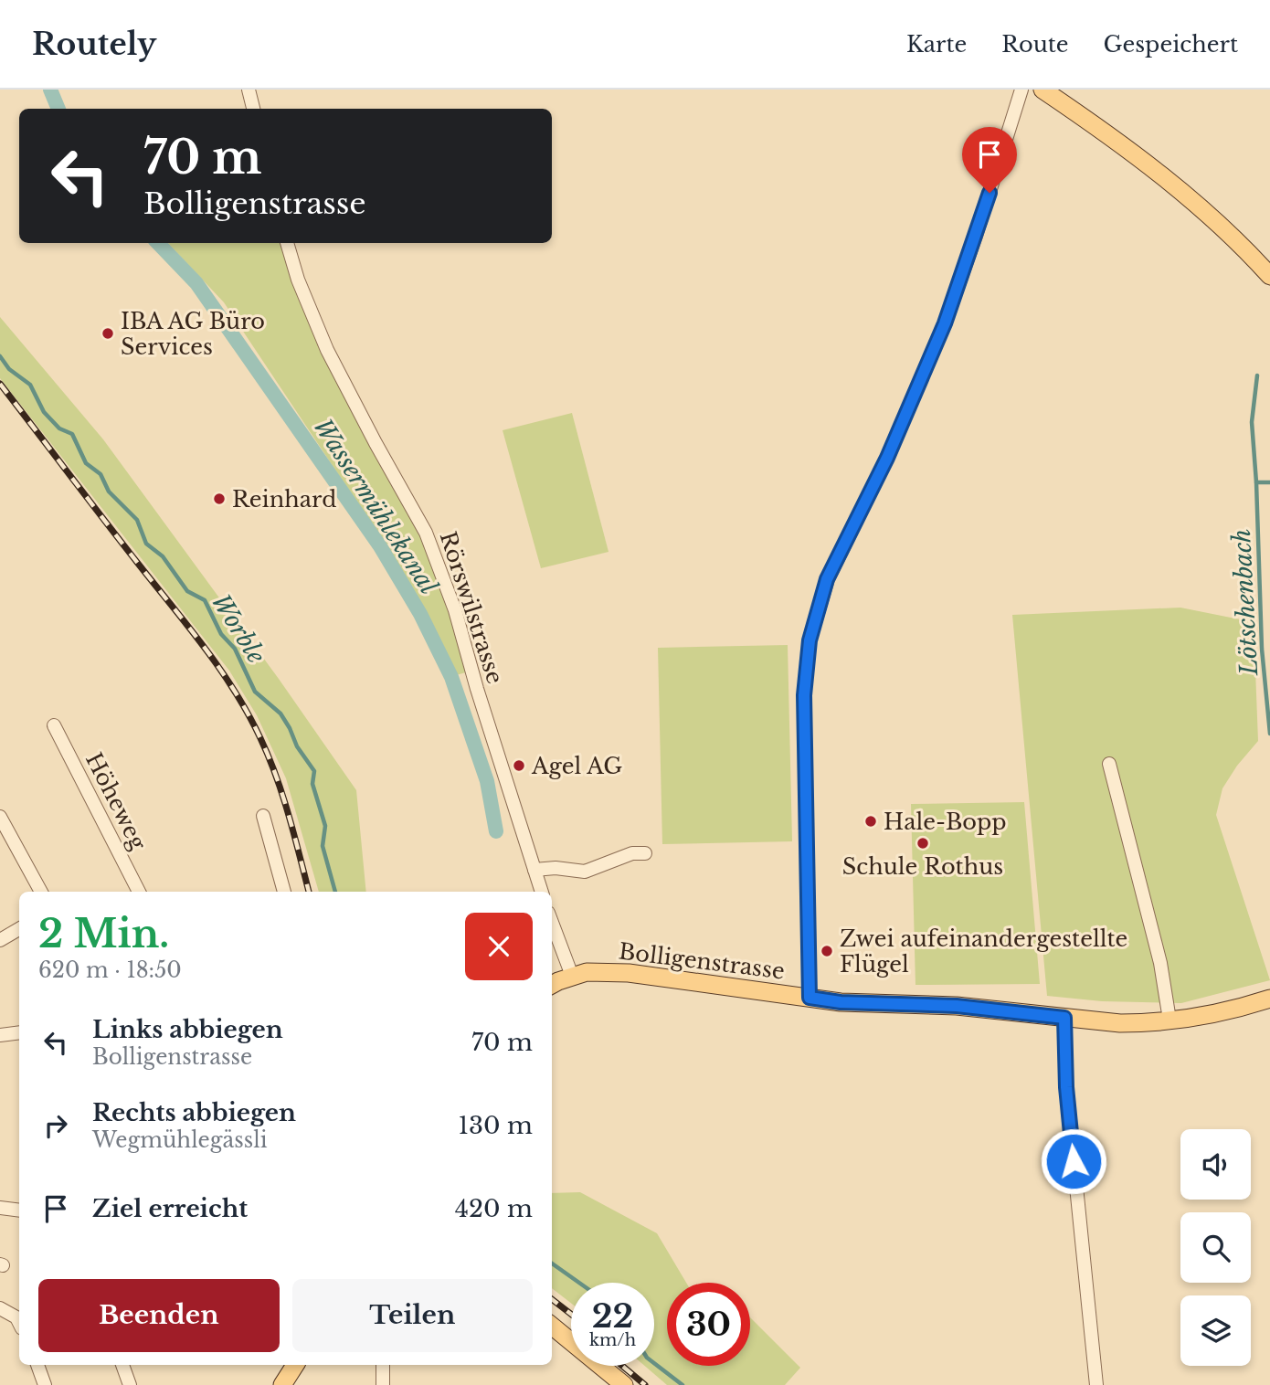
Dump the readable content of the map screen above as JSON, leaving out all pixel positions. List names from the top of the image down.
{
  "streets": {
    "main road": ["Bolligenstrasse"],
    "street": ["Rörswilstrasse", "Höheweg"]
  },
  "water": ["Wassermühlekanal", "Lötschenbach", "Worble"],
  "places": [
    "IBA AG Büro Services",
    "Reinhard",
    "Agel AG",
    "Hale-Bopp",
    "Schule Rothus",
    "Zwei aufeinandergestellte Flügel"
  ],
  "page": {
    "header": "Routely",
    "nav": ["Karte", "Route", "Gespeichert"],
    "turn": ["70 m", "Bolligenstrasse"],
    "heading": ["2 Min.", "620 m · 18:50"],
    "list": [
      {
        "name": "Links abbiegen",
        "note": "Bolligenstrasse",
        "value": "70 m"
      },
      {
        "name": "Rechts abbiegen",
        "note": "Wegmühlegässli",
        "value": "130 m"
      },
      {
        "name": "Ziel erreicht",
        "value": "420 m"
      }
    ],
    "buttons": ["Beenden", "Teilen"],
    "speed": "22 km/h",
    "limit": "30"
  }
}
